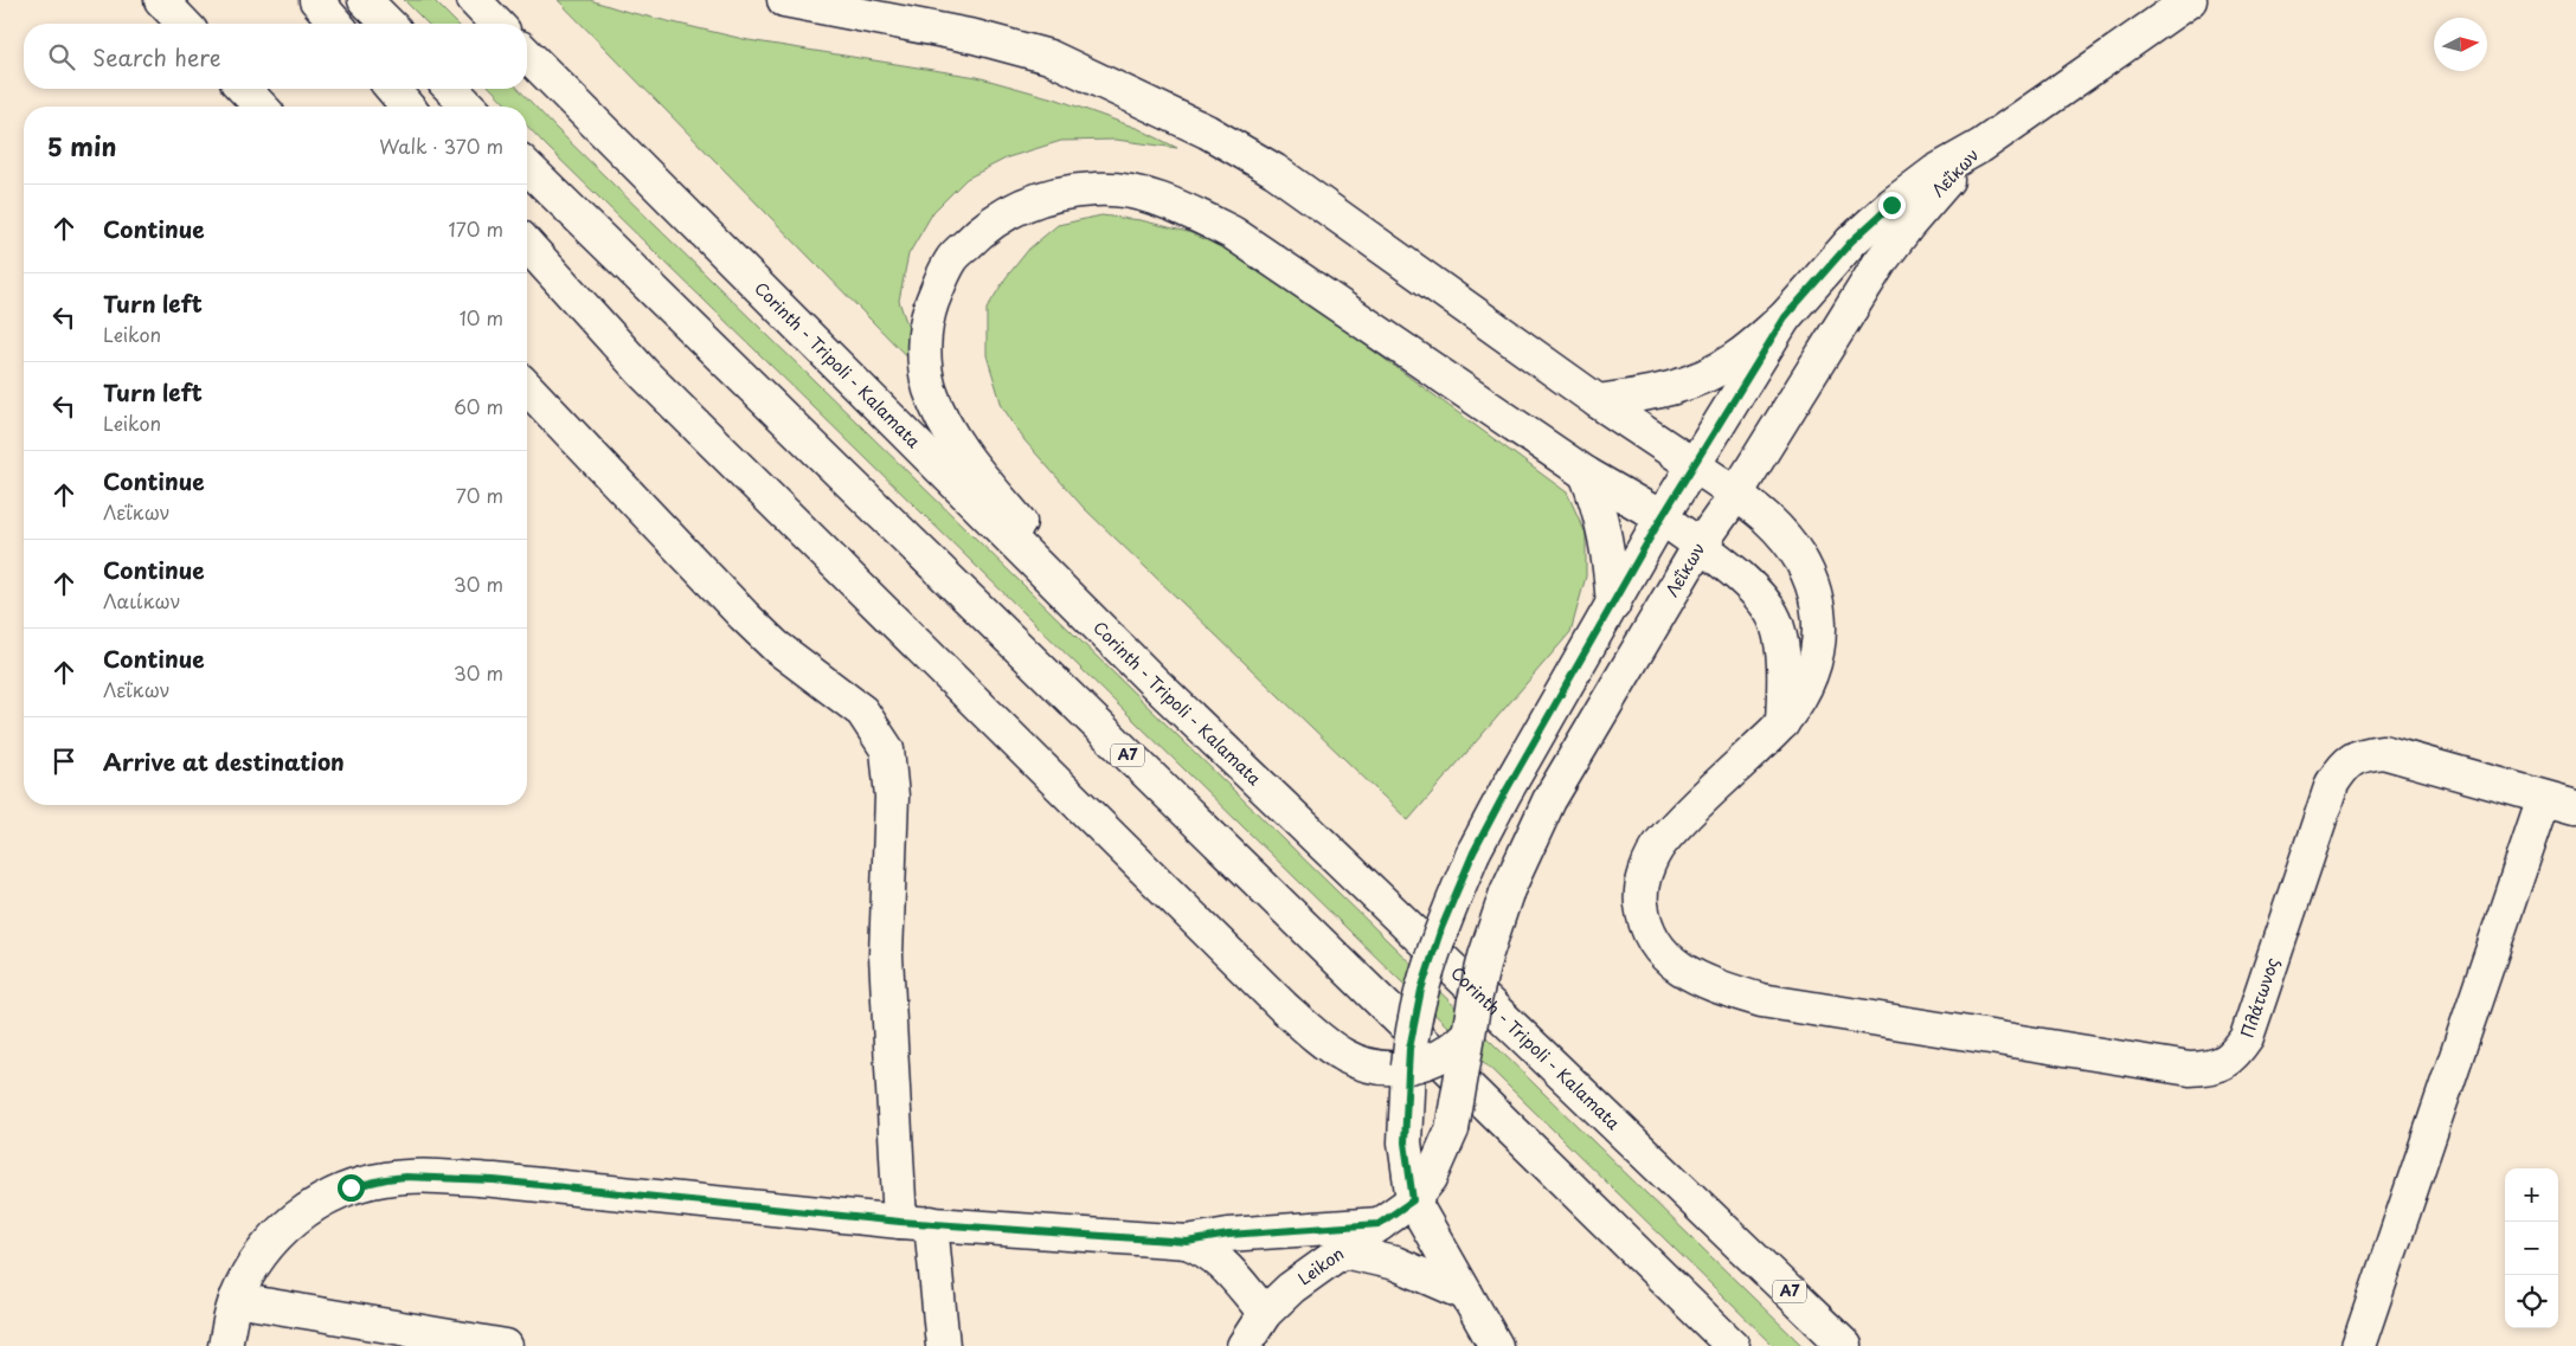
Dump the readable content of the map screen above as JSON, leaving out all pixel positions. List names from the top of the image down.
{
  "streets": {
    "main road": [
      "Λεΐκων",
      "Corinth - Tripoli - Kalamata",
      "Α7",
      "Πλάτωνος",
      "Leikon"
    ]
  },
  "crossings": [
    ["Λεΐκων", "Πλάτωνος"],
    ["Λεΐκων", "Leikon"]
  ],
  "north": "right",
  "page": {
    "search": "Search here",
    "heading": ["5 min", "Walk · 370 m"],
    "list": [
      ["Continue", "170 m"],
      ["Turn left", "Leikon", "10 m"],
      ["Turn left", "Leikon", "60 m"],
      ["Continue", "Λεΐκων", "70 m"],
      ["Continue", "Λαιίκων", "30 m"],
      ["Continue", "Λεΐκων", "30 m"],
      "Arrive at destination"
    ],
    "map_buttons": ["+", "−"]
  }
}
